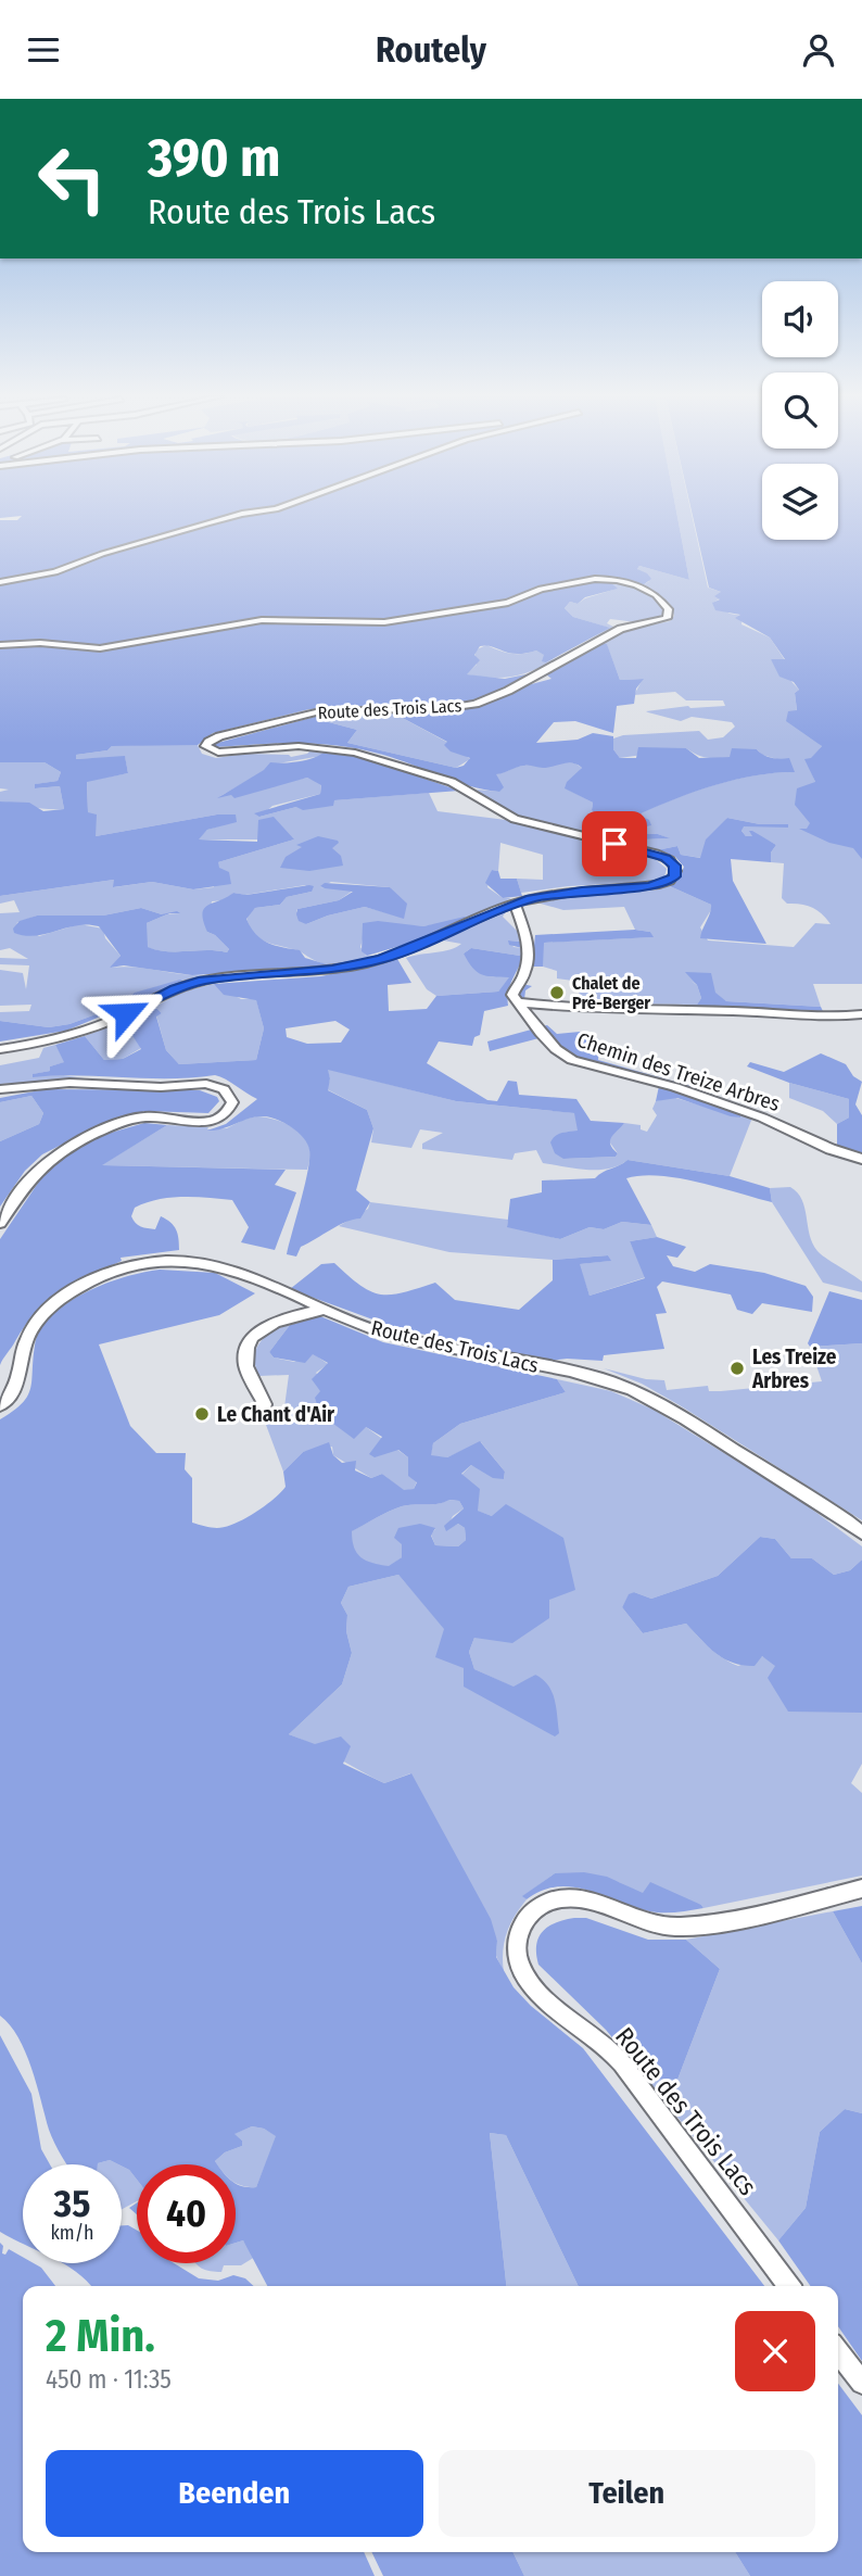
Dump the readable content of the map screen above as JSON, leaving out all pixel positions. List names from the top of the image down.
{
  "streets": {
    "street": ["Route des Trois Lacs", "Chemin des Treize Arbres"]
  },
  "places": ["Chalet de Pré-Berger", "Les Treize Arbres", "Le Chant d'Air"],
  "page": {
    "header": "Routely",
    "turn": ["390 m", "Route des Trois Lacs"],
    "speed": "35 km/h",
    "limit": "40",
    "heading": ["2 Min.", "450 m · 11:35"],
    "buttons": ["Beenden", "Teilen"]
  }
}
